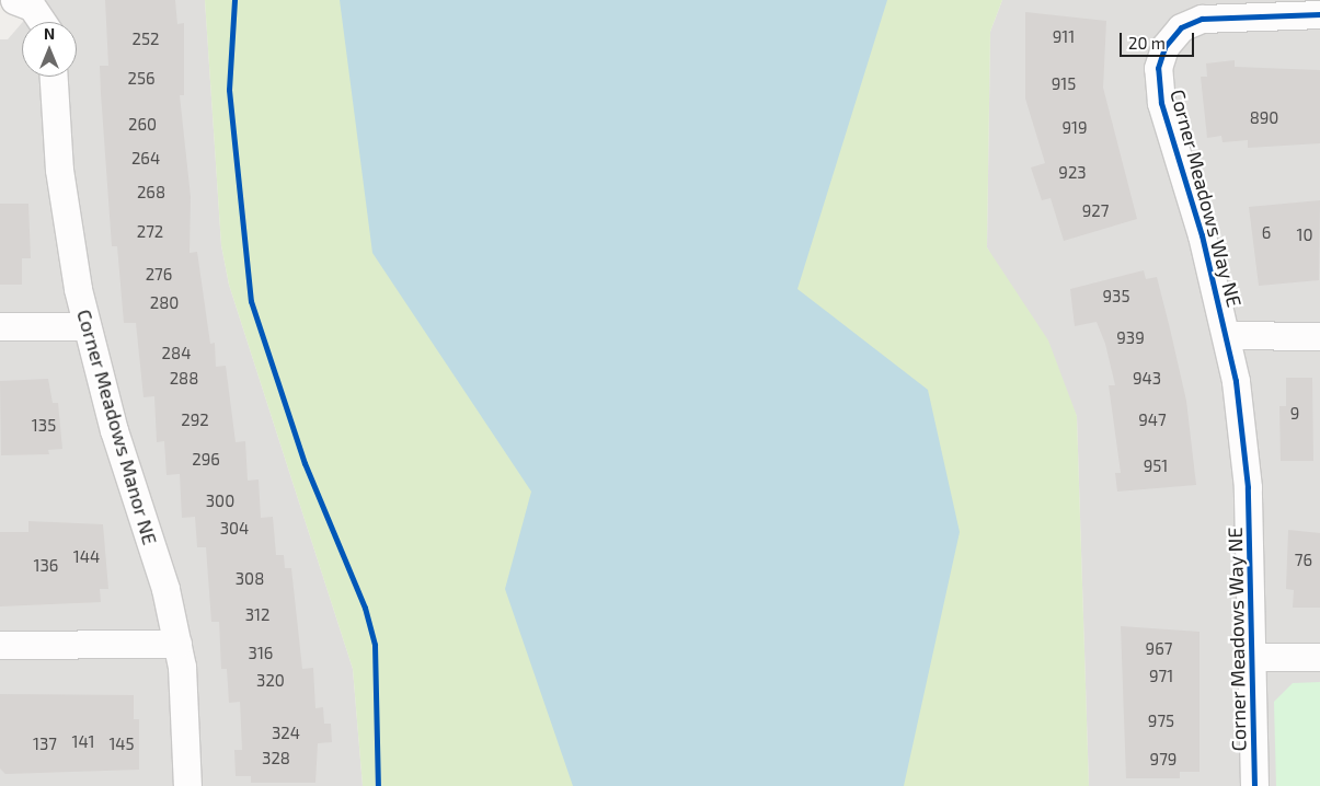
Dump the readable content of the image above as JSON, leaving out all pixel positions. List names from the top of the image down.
{
  "streets": {
    "street": ["Corner Meadows Way NE", "Corner Meadows Manor NE"]
  },
  "house_numbers": [
    "911",
    "252",
    "256",
    "915",
    "890",
    "260",
    "919",
    "264",
    "923",
    "268",
    "927",
    "272",
    "6",
    "10",
    "276",
    "935",
    "280",
    "939",
    "284",
    "288",
    "943",
    "9",
    "292",
    "947",
    "135",
    "296",
    "951",
    "300",
    "304",
    "144",
    "76",
    "136",
    "308",
    "312",
    "967",
    "316",
    "971",
    "320",
    "975",
    "324",
    "141",
    "137",
    "145",
    "328",
    "979"
  ],
  "scale_bar": "20 m",
  "north": "top"
}
